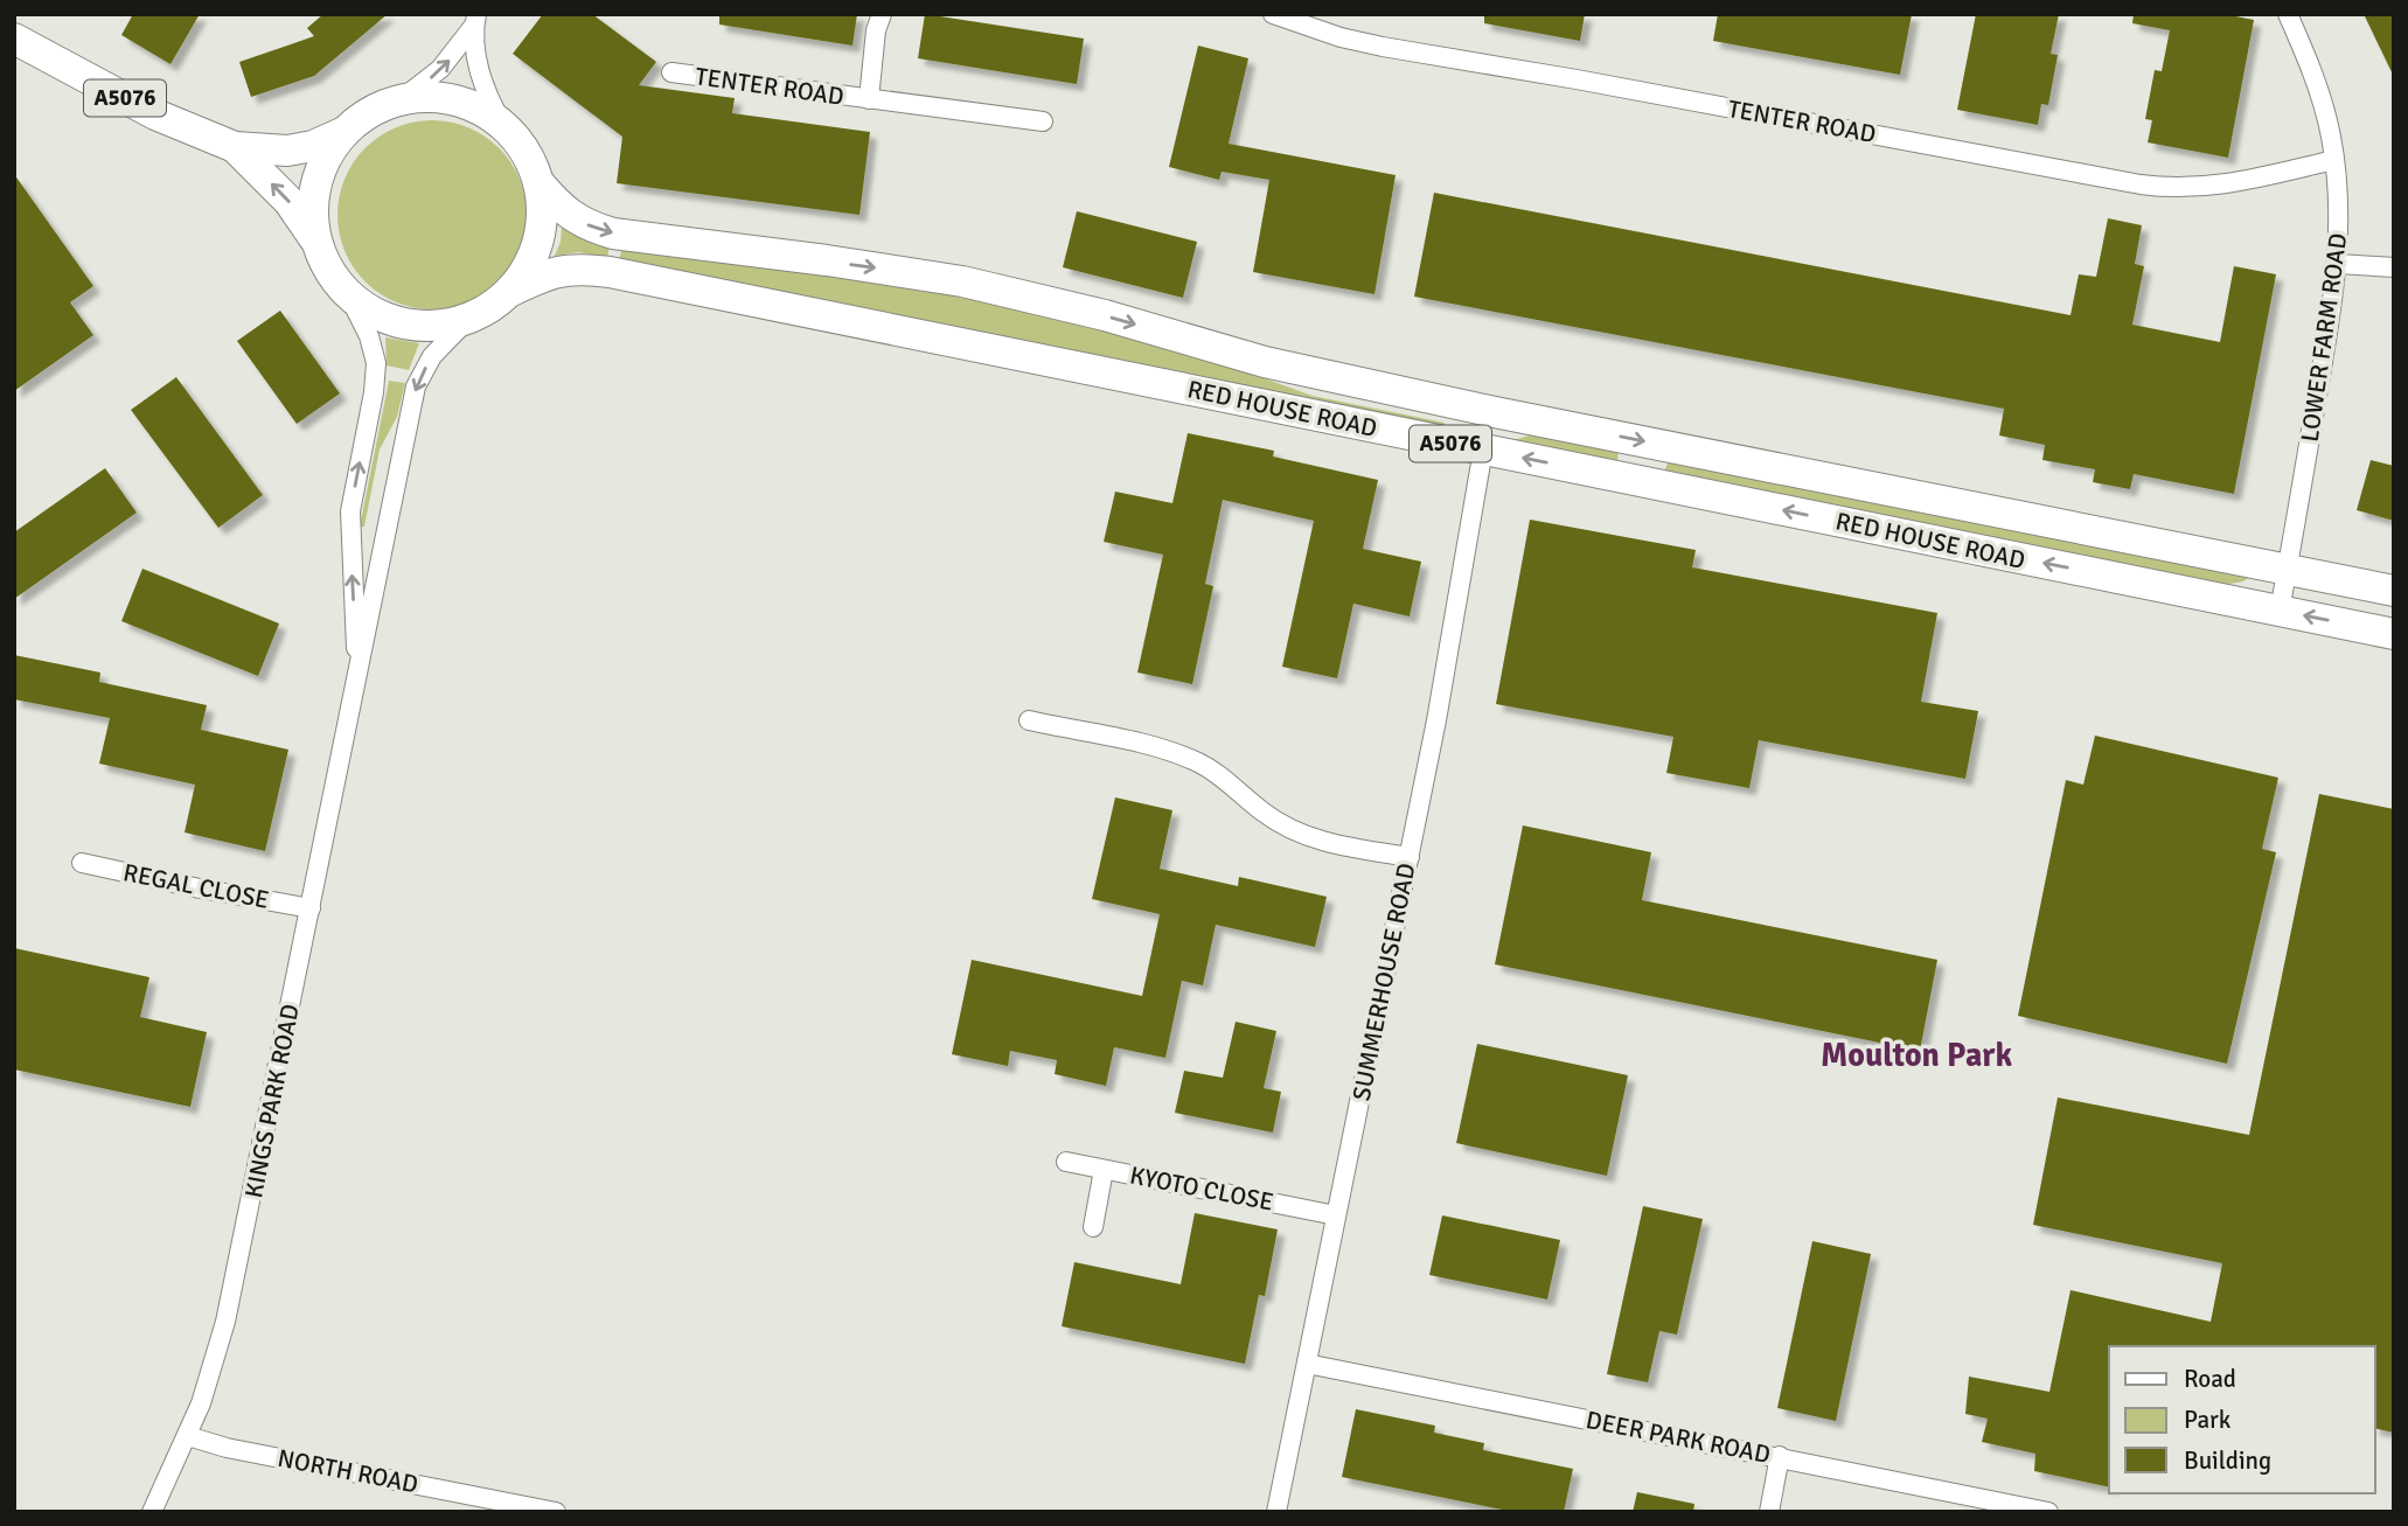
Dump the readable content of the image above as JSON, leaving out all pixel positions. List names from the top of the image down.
{
  "streets": {
    "main road": ["A5076", "RED HOUSE ROAD"],
    "street": [
      "TENTER ROAD",
      "LOWER FARM ROAD",
      "REGAL CLOSE",
      "SUMMERHOUSE ROAD",
      "KINGS PARK ROAD",
      "KYOTO CLOSE",
      "DEER PARK ROAD",
      "NORTH ROAD"
    ]
  },
  "crossings": [
    ["TENTER ROAD", "LOWER FARM ROAD"],
    ["A5076", "RED HOUSE ROAD"],
    ["A5076", "KINGS PARK ROAD"],
    ["LOWER FARM ROAD", "RED HOUSE ROAD"],
    ["RED HOUSE ROAD", "SUMMERHOUSE ROAD"],
    ["RED HOUSE ROAD", "KINGS PARK ROAD"],
    ["REGAL CLOSE", "KINGS PARK ROAD"],
    ["SUMMERHOUSE ROAD", "KYOTO CLOSE"],
    ["SUMMERHOUSE ROAD", "DEER PARK ROAD"],
    ["KINGS PARK ROAD", "NORTH ROAD"]
  ],
  "districts": ["Moulton Park"],
  "legend": ["Road", "Park", "Building"]
}
